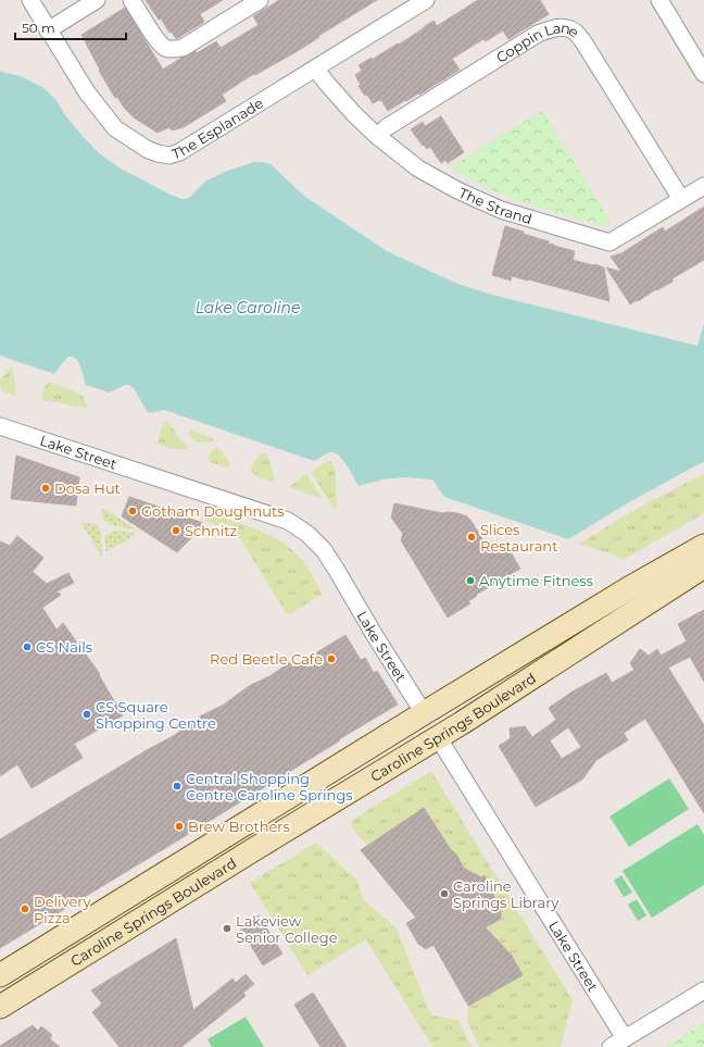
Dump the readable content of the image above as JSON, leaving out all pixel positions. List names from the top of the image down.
{
  "streets": {
    "main road": ["Lake Street", "Caroline Springs Boulevard"],
    "street": ["Coppin Lane", "The Esplanade", "The Strand"]
  },
  "crossings": [
    ["Coppin Lane", "The Strand"],
    ["The Esplanade", "The Strand"],
    ["Lake Street", "Caroline Springs Boulevard"]
  ],
  "water": ["Lake Caroline"],
  "places": [
    "Dosa Hut",
    "Gotham Doughnuts",
    "Schnitz",
    "Slices Restaurant",
    "Anytime Fitness",
    "CS Nails",
    "Red Beetle Cafe",
    "CS Square Shopping Centre",
    "Central Shopping Centre Caroline Springs",
    "Brew Brothers",
    "Caroline Springs Library",
    "Delivery Pizza",
    "Lakeview Senior College"
  ],
  "scale_bar": "50 m"
}
